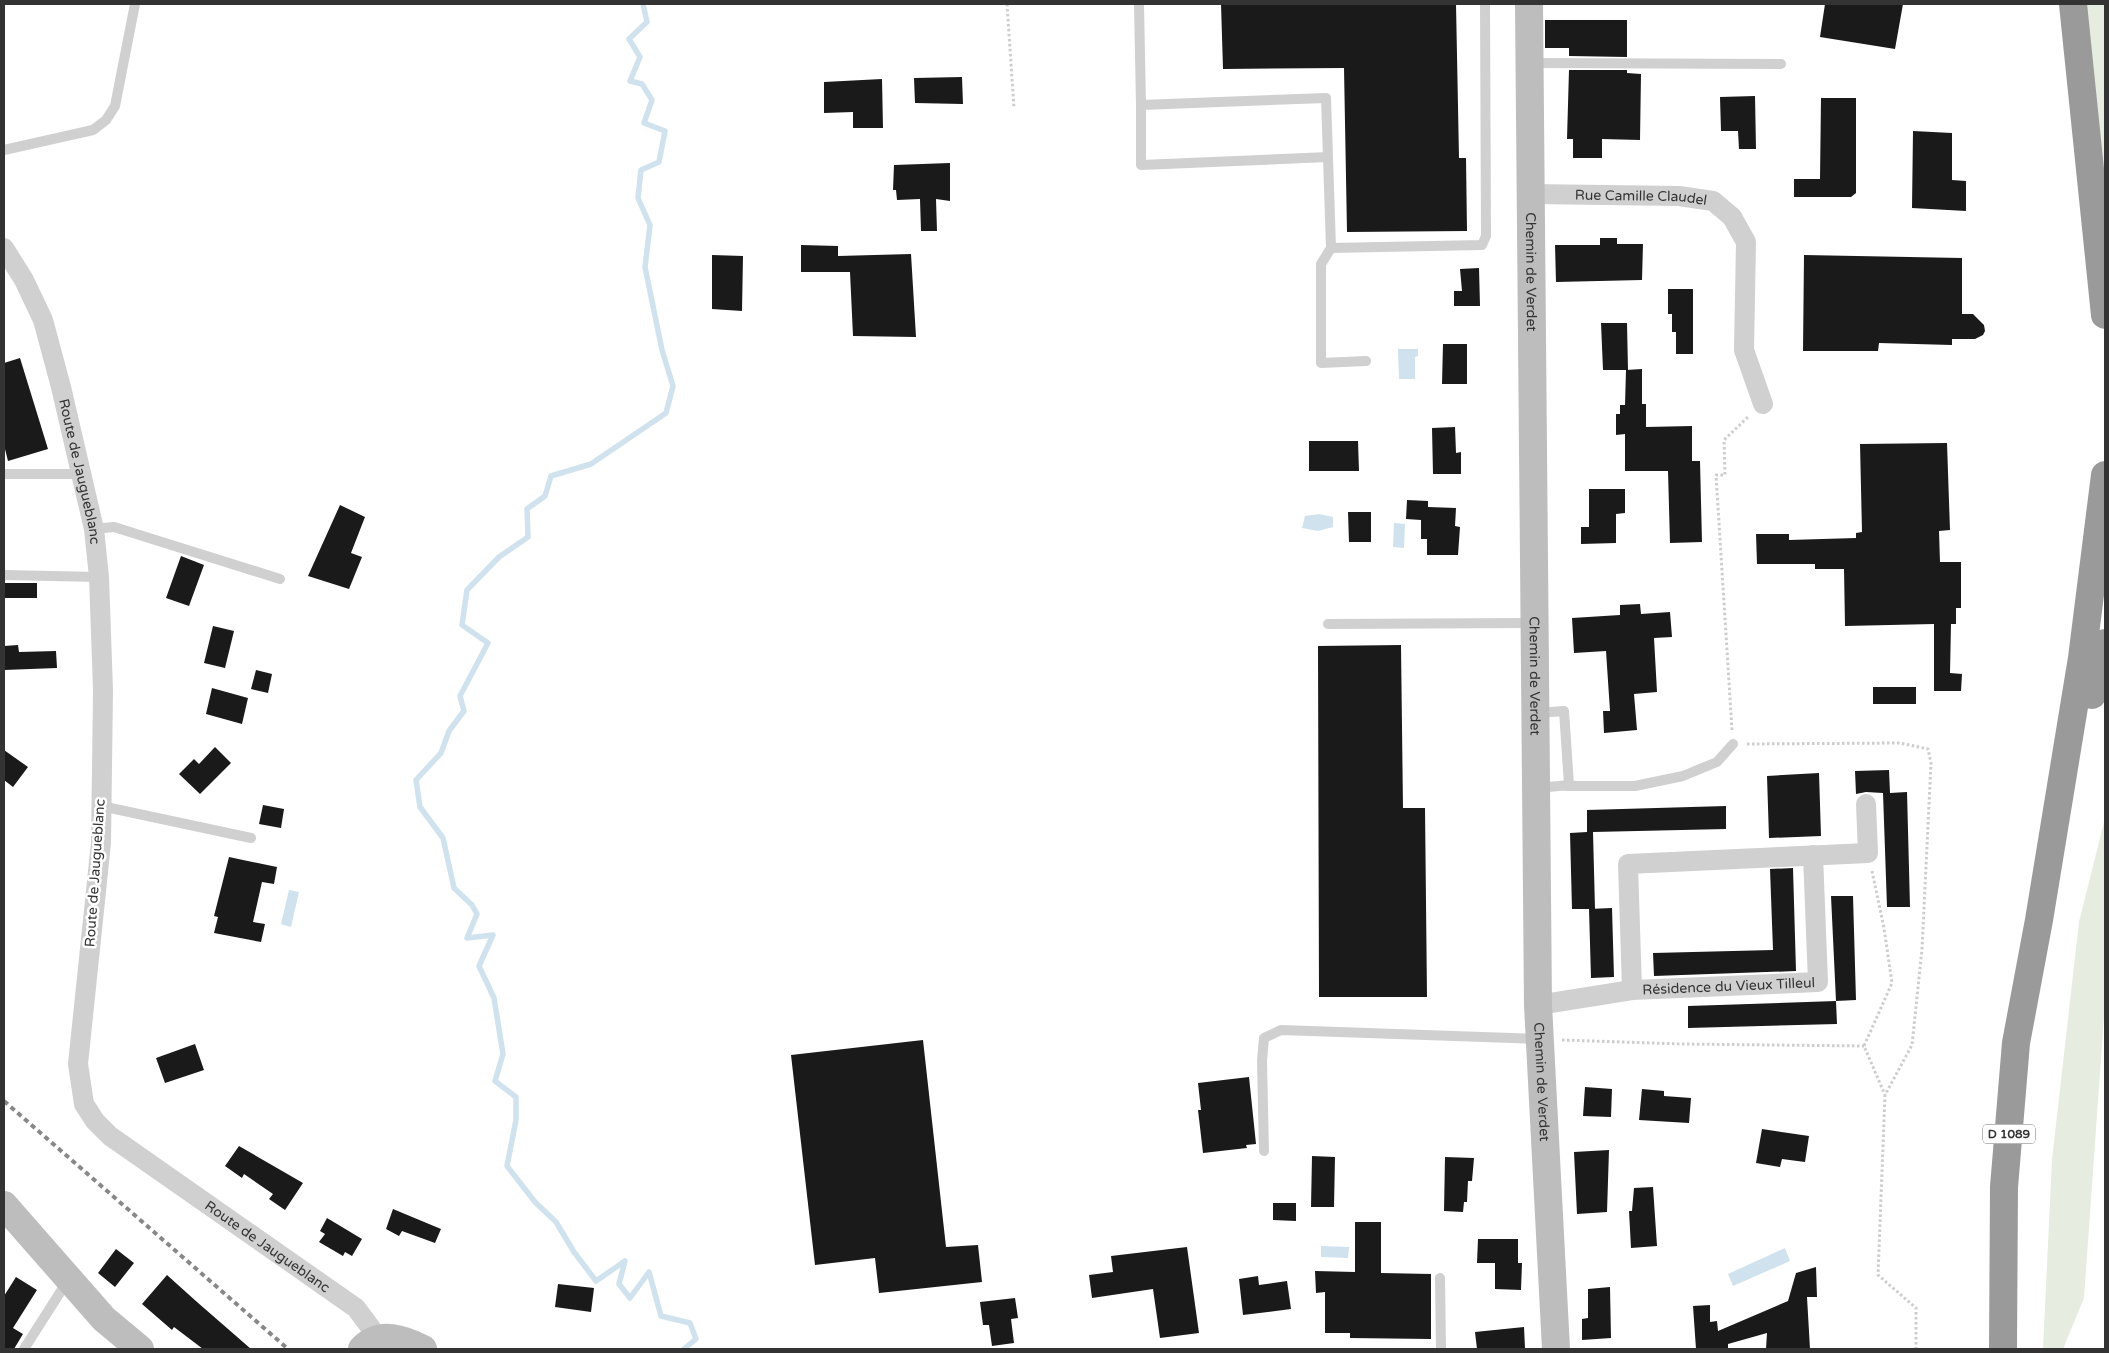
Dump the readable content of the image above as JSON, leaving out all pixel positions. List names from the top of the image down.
{
  "streets": {
    "highway": ["D 1089"],
    "street": [
      "Rue Camille Claudel",
      "Chemin de Verdet",
      "Route de Jaugueblanc",
      "Résidence du Vieux Tilleul"
    ]
  },
  "crossings": [
    ["Rue Camille Claudel", "Chemin de Verdet"],
    ["Chemin de Verdet", "Résidence du Vieux Tilleul"]
  ]
}
